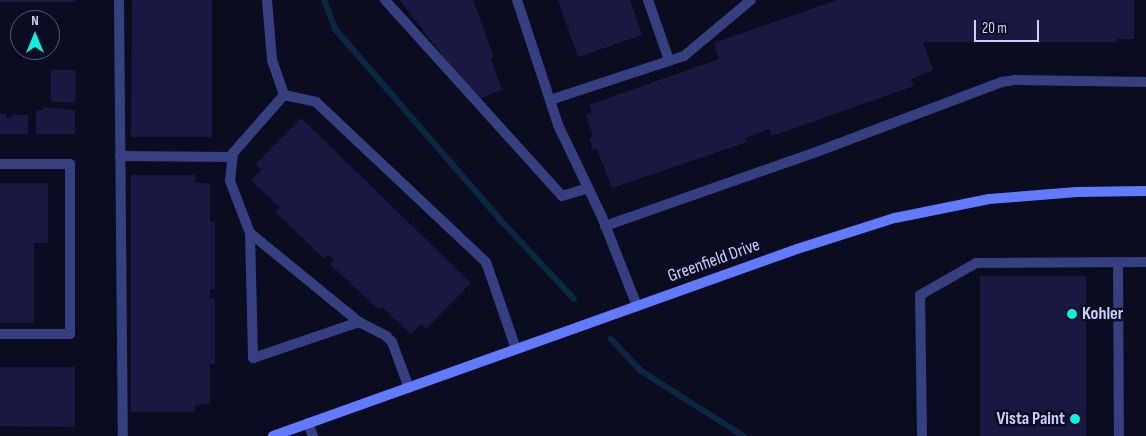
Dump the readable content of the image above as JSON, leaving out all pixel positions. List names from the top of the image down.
{
  "streets": {
    "main road": ["Greenfield Drive"]
  },
  "places": ["Kohler", "Vista Paint"],
  "scale_bar": "20 m",
  "north": "top"
}
